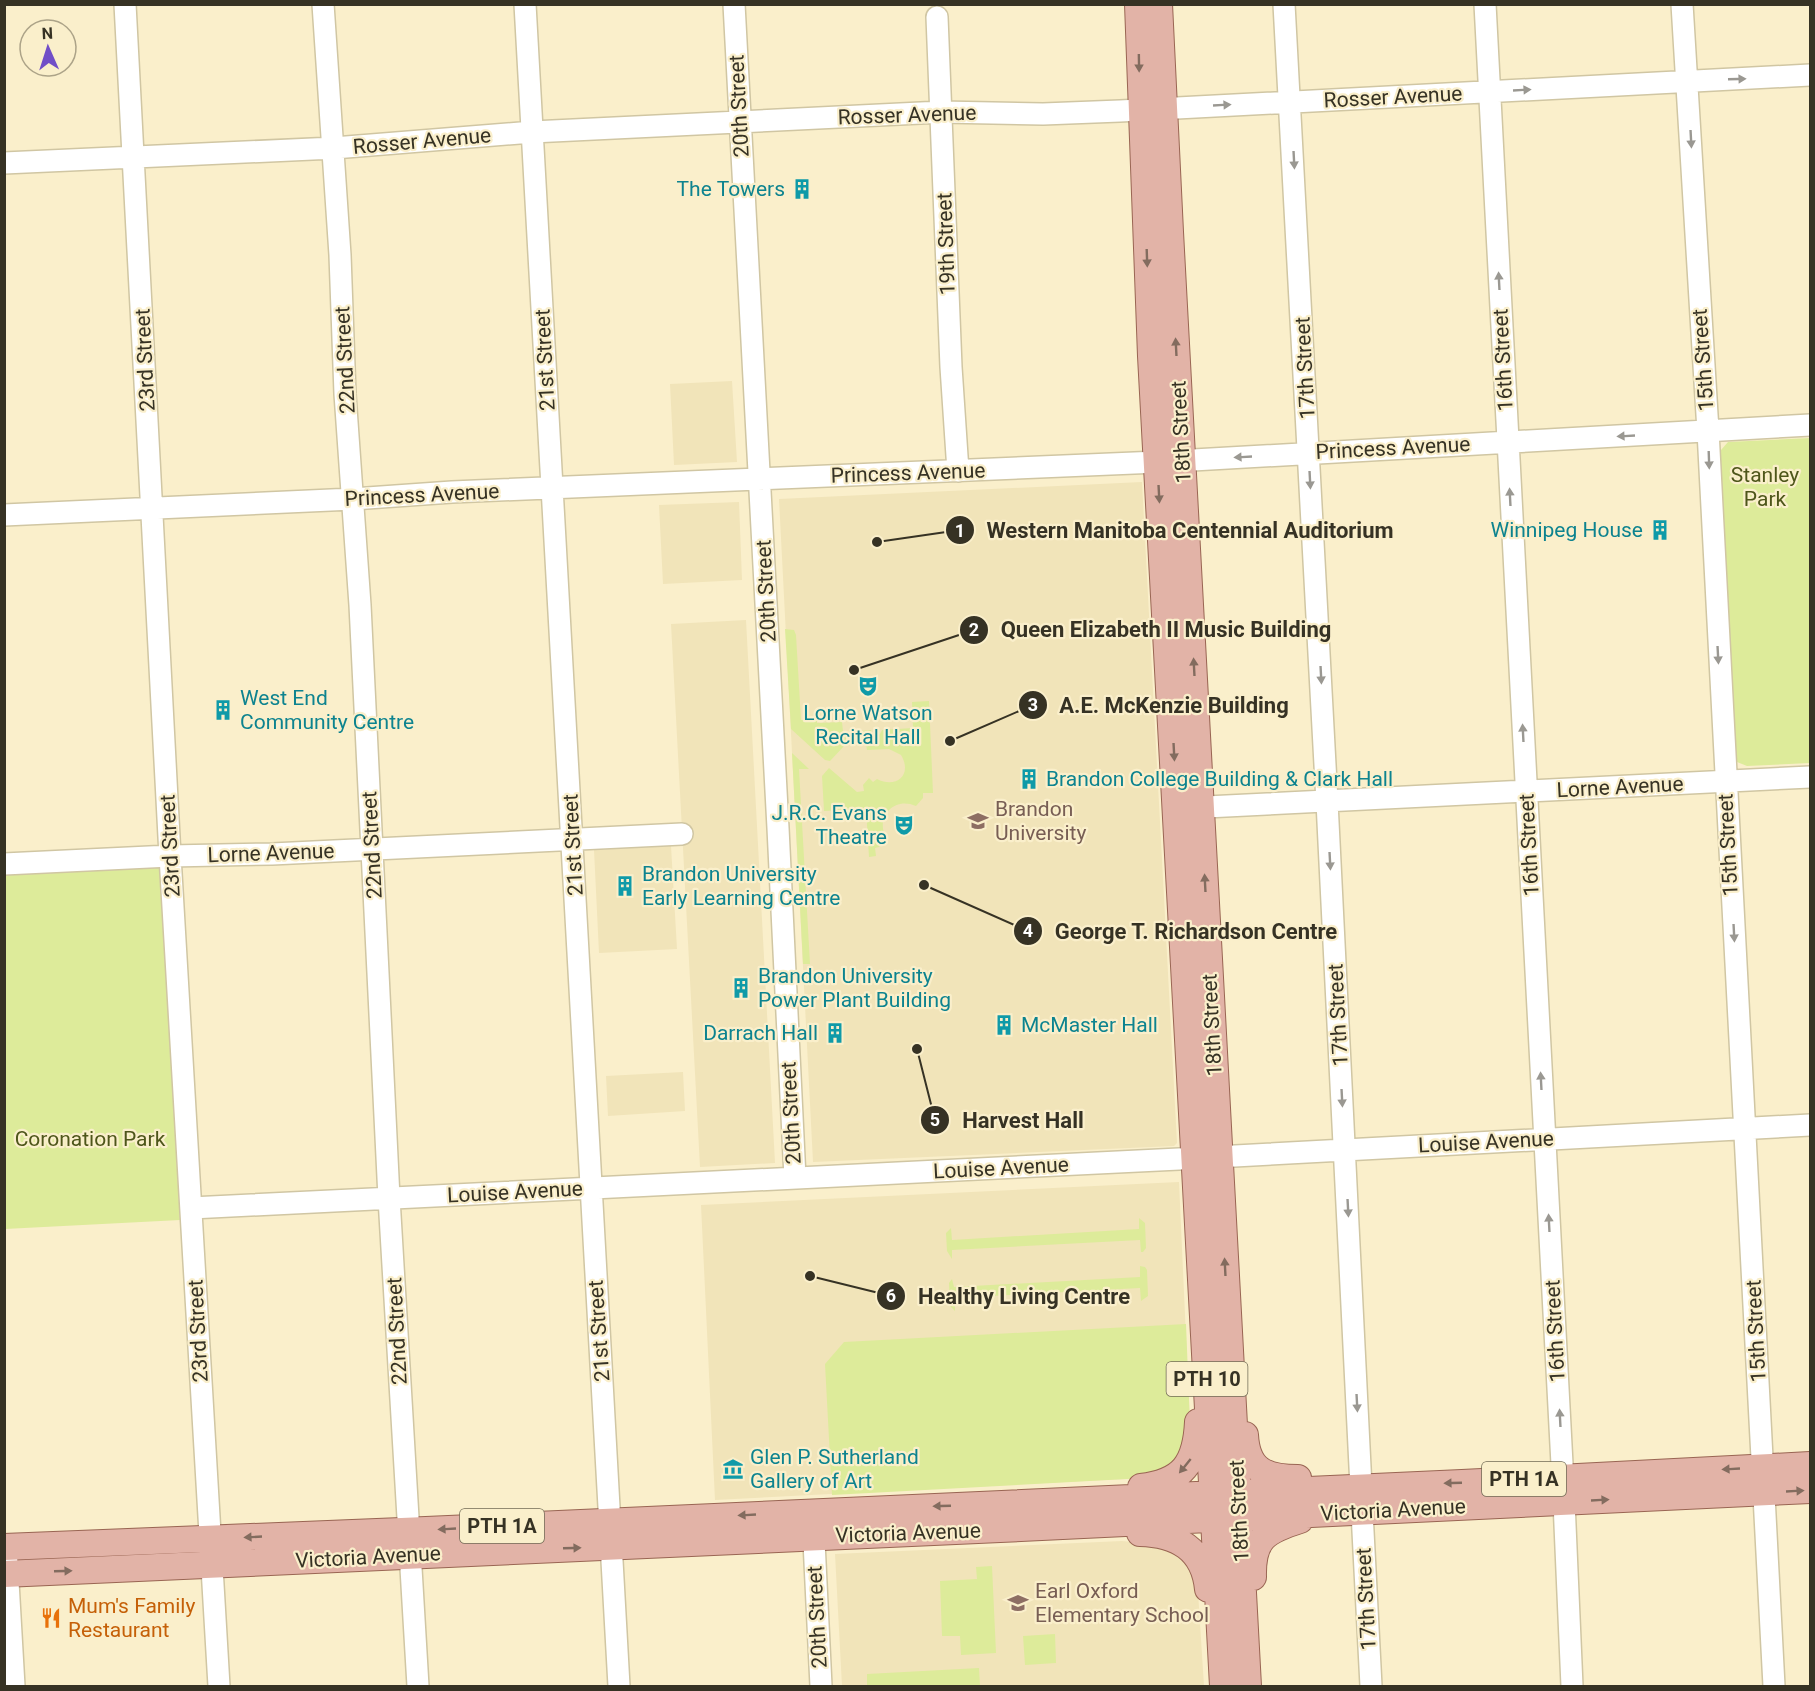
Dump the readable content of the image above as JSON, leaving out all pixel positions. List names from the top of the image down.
{
  "streets": {
    "main road": [
      "18th Street",
      "PTH 10",
      "PTH 1A",
      "Victoria Avenue"
    ],
    "street": [
      "Rosser Avenue",
      "20th Street",
      "19th Street",
      "23rd Street",
      "22nd Street",
      "21st Street",
      "16th Street",
      "15th Street",
      "17th Street",
      "Princess Avenue",
      "Lorne Avenue",
      "Louise Avenue"
    ]
  },
  "crossings": [
    ["Rosser Avenue", "20th Street"],
    ["Rosser Avenue", "19th Street"],
    ["Rosser Avenue", "23rd Street"],
    ["Rosser Avenue", "22nd Street"],
    ["Rosser Avenue", "21st Street"],
    ["Rosser Avenue", "16th Street"],
    ["Rosser Avenue", "15th Street"],
    ["Rosser Avenue", "17th Street"],
    ["Rosser Avenue", "18th Street"],
    ["20th Street", "Princess Avenue"],
    ["20th Street", "Louise Avenue"],
    ["20th Street", "Victoria Avenue"],
    ["19th Street", "Princess Avenue"],
    ["23rd Street", "Princess Avenue"],
    ["23rd Street", "Lorne Avenue"],
    ["23rd Street", "Louise Avenue"],
    ["23rd Street", "Victoria Avenue"],
    ["22nd Street", "Princess Avenue"],
    ["22nd Street", "Lorne Avenue"],
    ["22nd Street", "Louise Avenue"],
    ["22nd Street", "Victoria Avenue"],
    ["21st Street", "Princess Avenue"],
    ["21st Street", "Lorne Avenue"],
    ["21st Street", "Louise Avenue"],
    ["21st Street", "Victoria Avenue"],
    ["16th Street", "Princess Avenue"],
    ["16th Street", "Lorne Avenue"],
    ["16th Street", "Louise Avenue"],
    ["16th Street", "Victoria Avenue"],
    ["15th Street", "Princess Avenue"],
    ["15th Street", "Lorne Avenue"],
    ["15th Street", "Louise Avenue"],
    ["15th Street", "Victoria Avenue"],
    ["17th Street", "Princess Avenue"],
    ["17th Street", "Lorne Avenue"],
    ["17th Street", "Louise Avenue"],
    ["17th Street", "Victoria Avenue"],
    ["18th Street", "Princess Avenue"],
    ["18th Street", "Lorne Avenue"],
    ["18th Street", "Louise Avenue"],
    ["18th Street", "Victoria Avenue"]
  ],
  "one_way": ["16th Street", "15th Street", "17th Street"],
  "parks": ["Stanley Park", "Coronation Park"],
  "places": {
    "building": [
      "The Towers",
      "Winnipeg House",
      "West End Community Centre",
      "Brandon College Building & Clark Hall",
      "Brandon University Early Learning Centre",
      "Brandon University Power Plant Building",
      "McMaster Hall",
      "Darrach Hall"
    ],
    "other": [
      "Western Manitoba Centennial Auditorium",
      "Queen Elizabeth II Music Building",
      "A.E. McKenzie Building",
      "George T. Richardson Centre",
      "Harvest Hall",
      "Healthy Living Centre"
    ],
    "theatre": ["Lorne Watson Recital Hall", "J.R.C. Evans Theatre"],
    "school or university": ["Brandon University", "Earl Oxford Elementary School"],
    "museum": ["Glen P. Sutherland Gallery of Art"],
    "restaurant": ["Mum's Family Restaurant"]
  },
  "north": "top"
}
